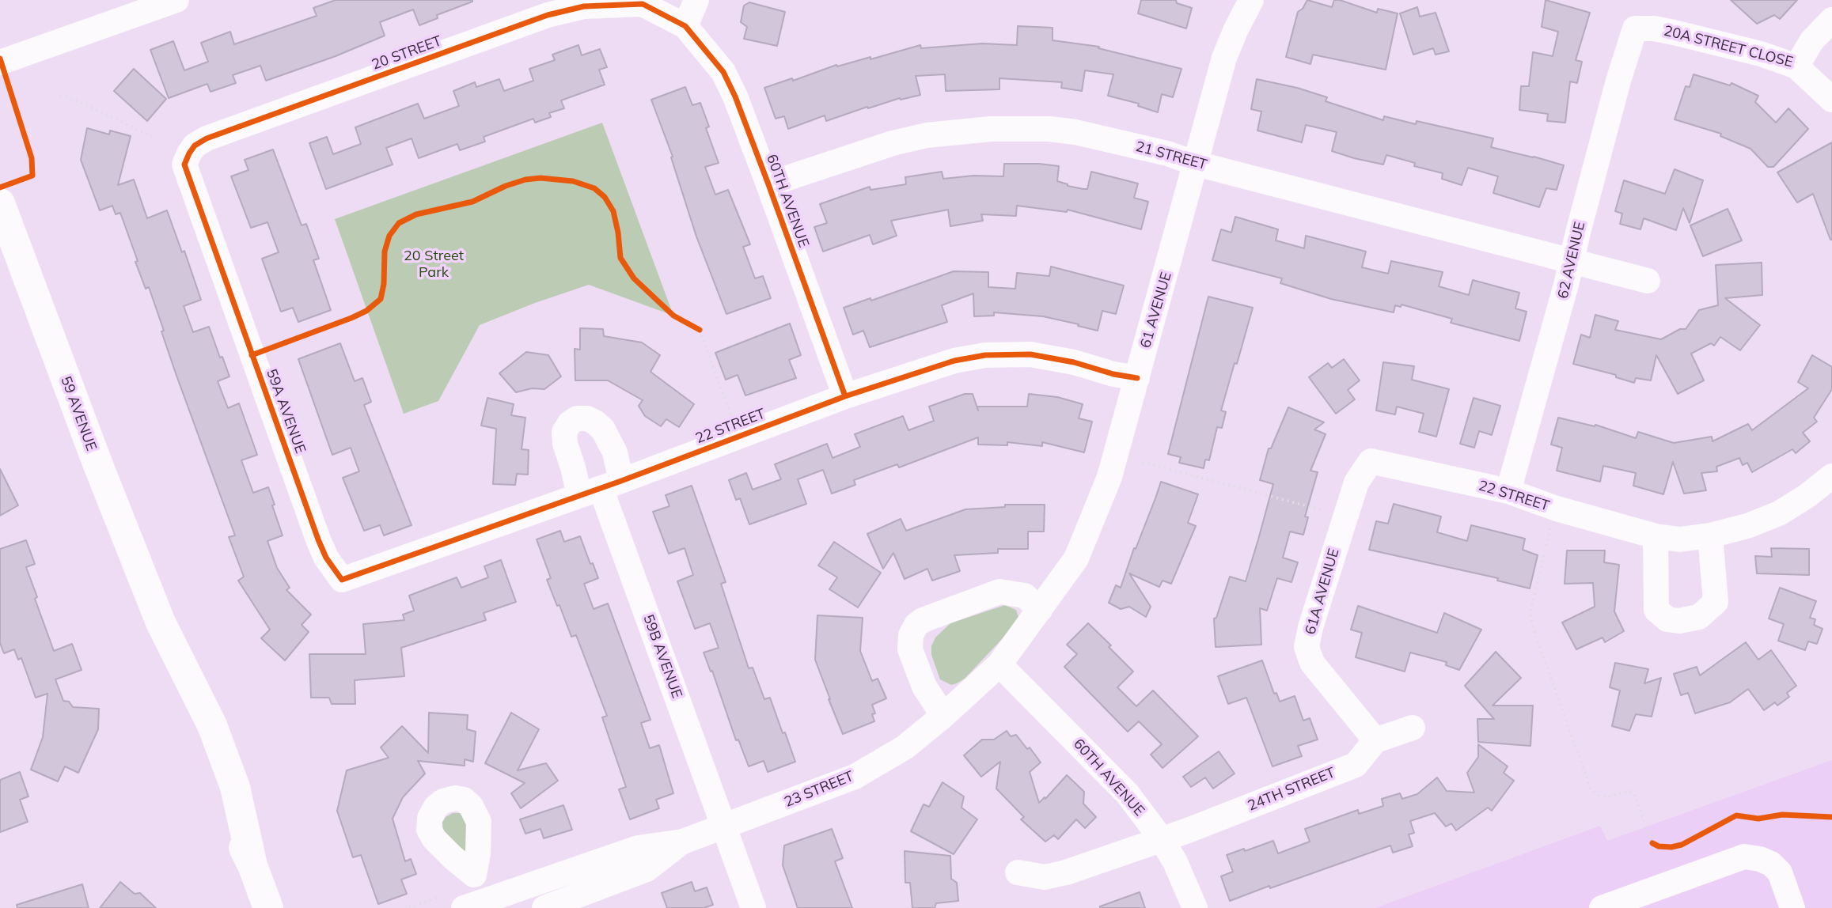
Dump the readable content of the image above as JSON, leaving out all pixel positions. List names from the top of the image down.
{
  "streets": {
    "main road": ["59 AVENUE"],
    "street": [
      "20A STREET CLOSE",
      "20 STREET",
      "21 STREET",
      "60TH AVENUE",
      "62 AVENUE",
      "61 AVENUE",
      "59A AVENUE",
      "22 STREET",
      "61A AVENUE",
      "59B AVENUE",
      "23 STREET",
      "24TH STREET"
    ]
  },
  "crossings": [
    ["20A STREET CLOSE", "62 AVENUE"],
    ["20 STREET", "60TH AVENUE"],
    ["20 STREET", "59A AVENUE"],
    ["21 STREET", "60TH AVENUE"],
    ["21 STREET", "62 AVENUE"],
    ["21 STREET", "61 AVENUE"],
    ["60TH AVENUE", "22 STREET"],
    ["60TH AVENUE", "23 STREET"],
    ["60TH AVENUE", "24TH STREET"],
    ["62 AVENUE", "22 STREET"],
    ["61 AVENUE", "22 STREET"],
    ["61 AVENUE", "23 STREET"],
    ["59A AVENUE", "22 STREET"],
    ["22 STREET", "61A AVENUE"],
    ["22 STREET", "59B AVENUE"],
    ["61A AVENUE", "24TH STREET"],
    ["59B AVENUE", "23 STREET"]
  ],
  "parks": ["20 Street Park"]
}
